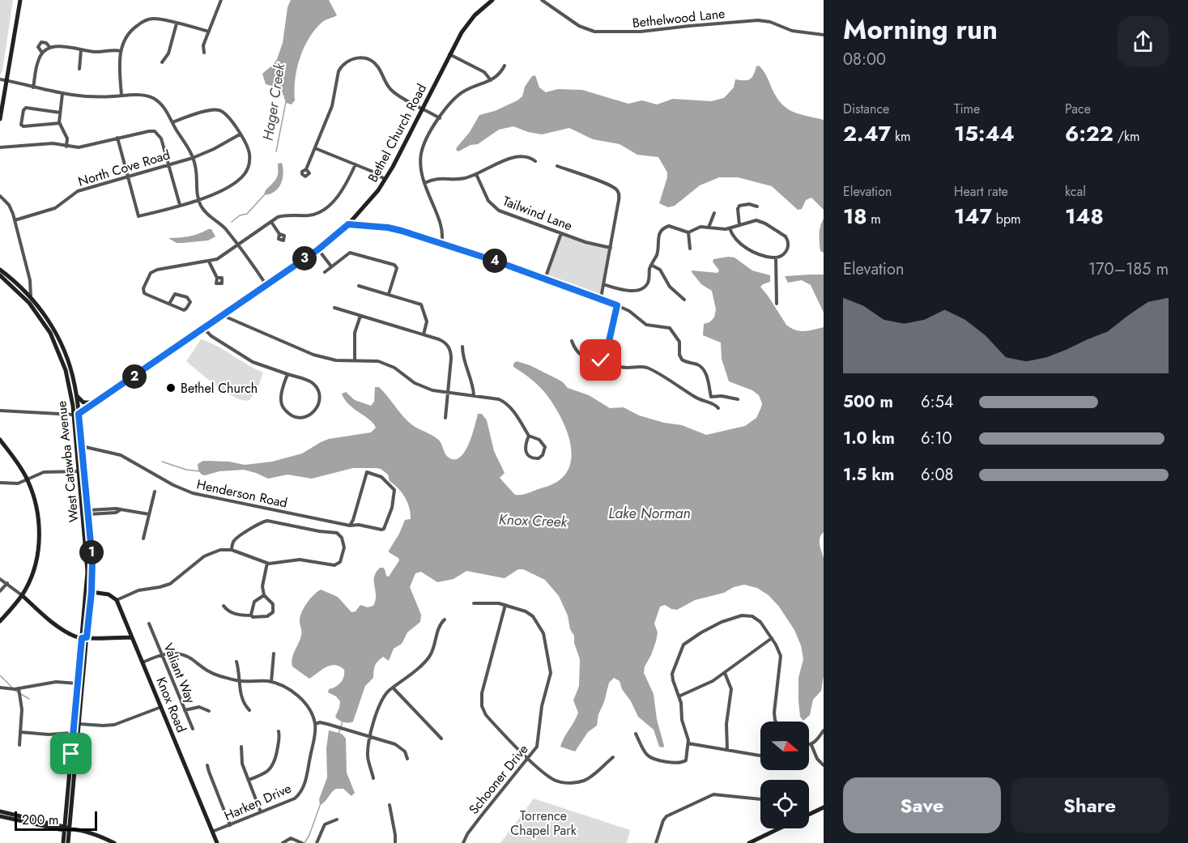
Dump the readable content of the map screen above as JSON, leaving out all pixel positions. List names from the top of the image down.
{
  "streets": {
    "street": [
      "Bethelwood Lane",
      "Bethel Church Road",
      "North Cove Road",
      "Tailwind Lane",
      "West Catawba Avenue",
      "Henderson Road",
      "Valiant Way",
      "Knox Road",
      "Schooner Drive",
      "Harken Drive"
    ]
  },
  "crossings": [
    ["Bethel Church Road", "West Catawba Avenue"],
    ["West Catawba Avenue", "Henderson Road"],
    ["Knox Road", "Harken Drive"]
  ],
  "water": ["Hager Creek", "Lake Norman", "Knox Creek"],
  "parks": ["Torrence Chapel Park"],
  "places": ["Bethel Church"],
  "scale_bar": "200 m",
  "north": "right",
  "page": {
    "heading": ["Morning run", "08:00"],
    "stats": [
      ["Distance", "2.47 km"],
      ["Time", "15:44"],
      ["Pace", "6:22 /km"],
      ["Elevation", "18 m"],
      ["Heart rate", "147 bpm"],
      ["kcal", "148"]
    ],
    "pins": [
      "3",
      "4",
      "2",
      "1"
    ],
    "chart": ["Elevation", "170–185 m"],
    "list": [
      {
        "name": "500 m",
        "note": "6:54"
      },
      {
        "name": "1.0 km",
        "note": "6:10"
      },
      {
        "name": "1.5 km",
        "note": "6:08"
      }
    ],
    "buttons": ["Save", "Share"],
    "scale": "200 m"
  }
}
